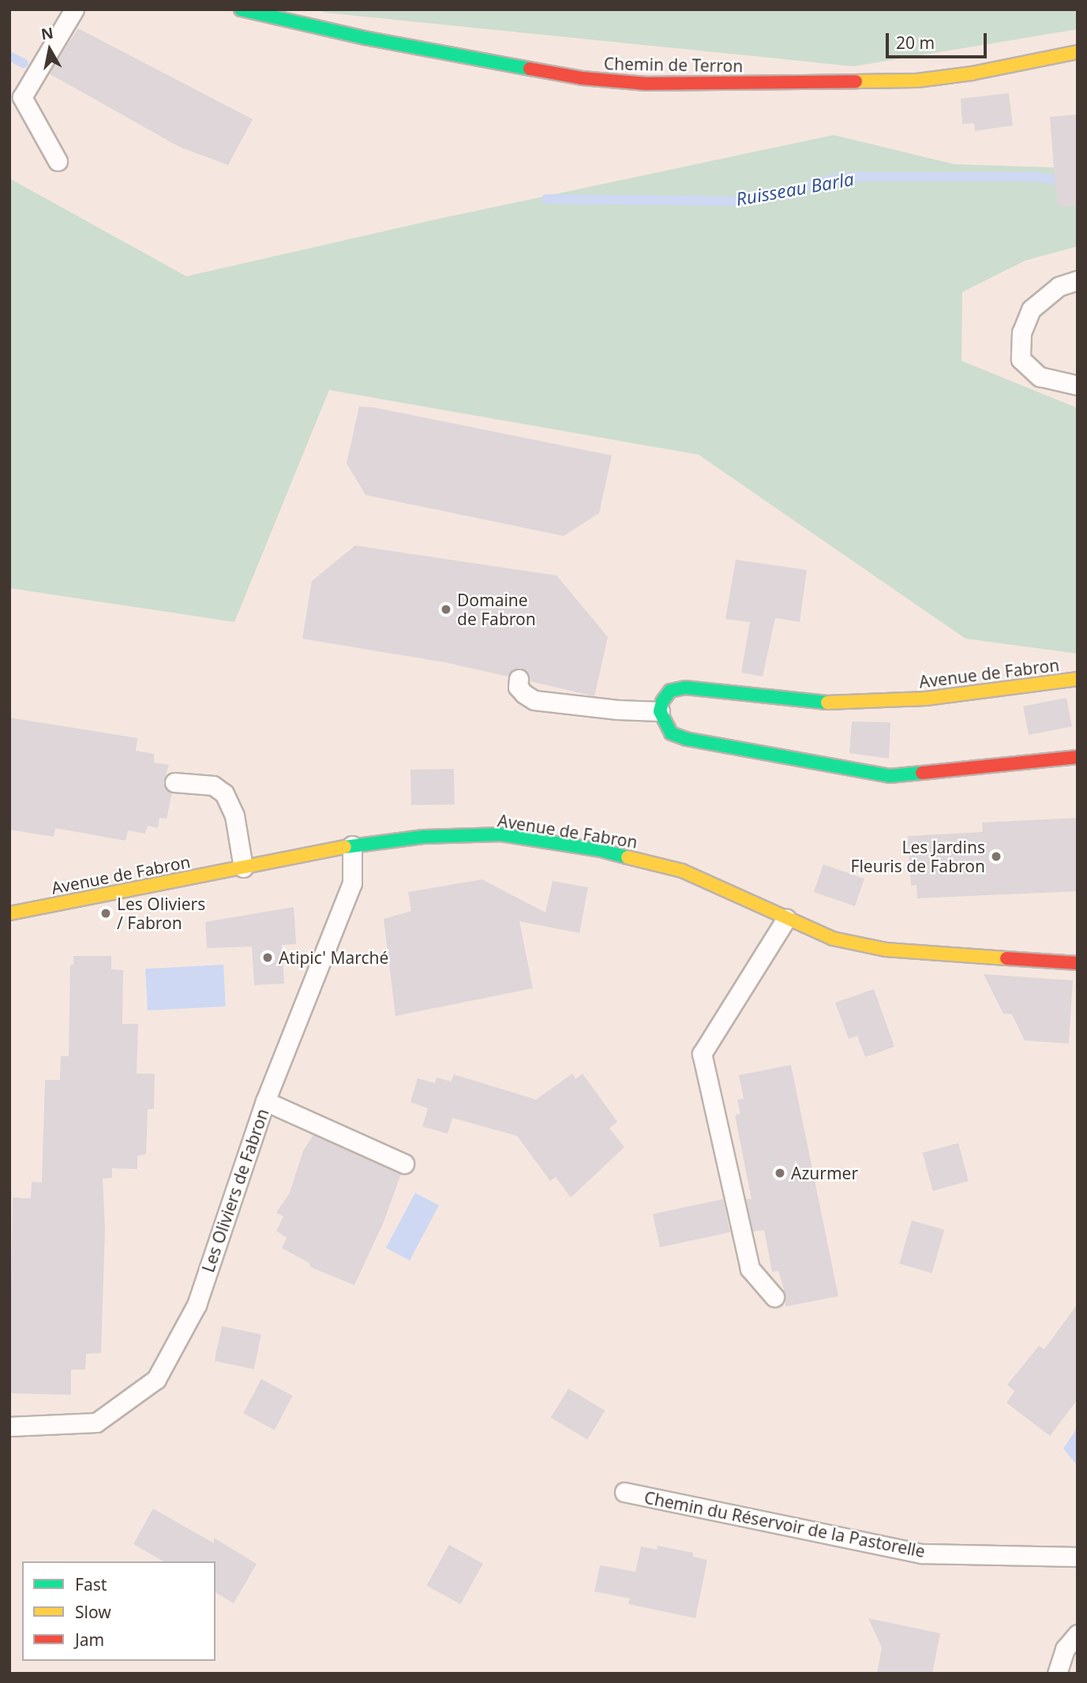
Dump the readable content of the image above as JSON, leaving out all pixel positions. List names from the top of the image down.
{
  "streets": {
    "street": ["Chemin de Terron", "Avenue de Fabron"],
    "lane": ["Les Oliviers de Fabron", "Chemin du Réservoir de la Pastorelle"]
  },
  "crossings": [
    ["Avenue de Fabron", "Les Oliviers de Fabron"]
  ],
  "water": ["Ruisseau Barla"],
  "places": [
    "Domaine de Fabron",
    "Les Jardins Fleuris de Fabron",
    "Les Oliviers / Fabron",
    "Atipic' Marché",
    "Azurmer"
  ],
  "legend": ["Fast", "Slow", "Jam"],
  "scale_bar": "20 m",
  "north": "top"
}
